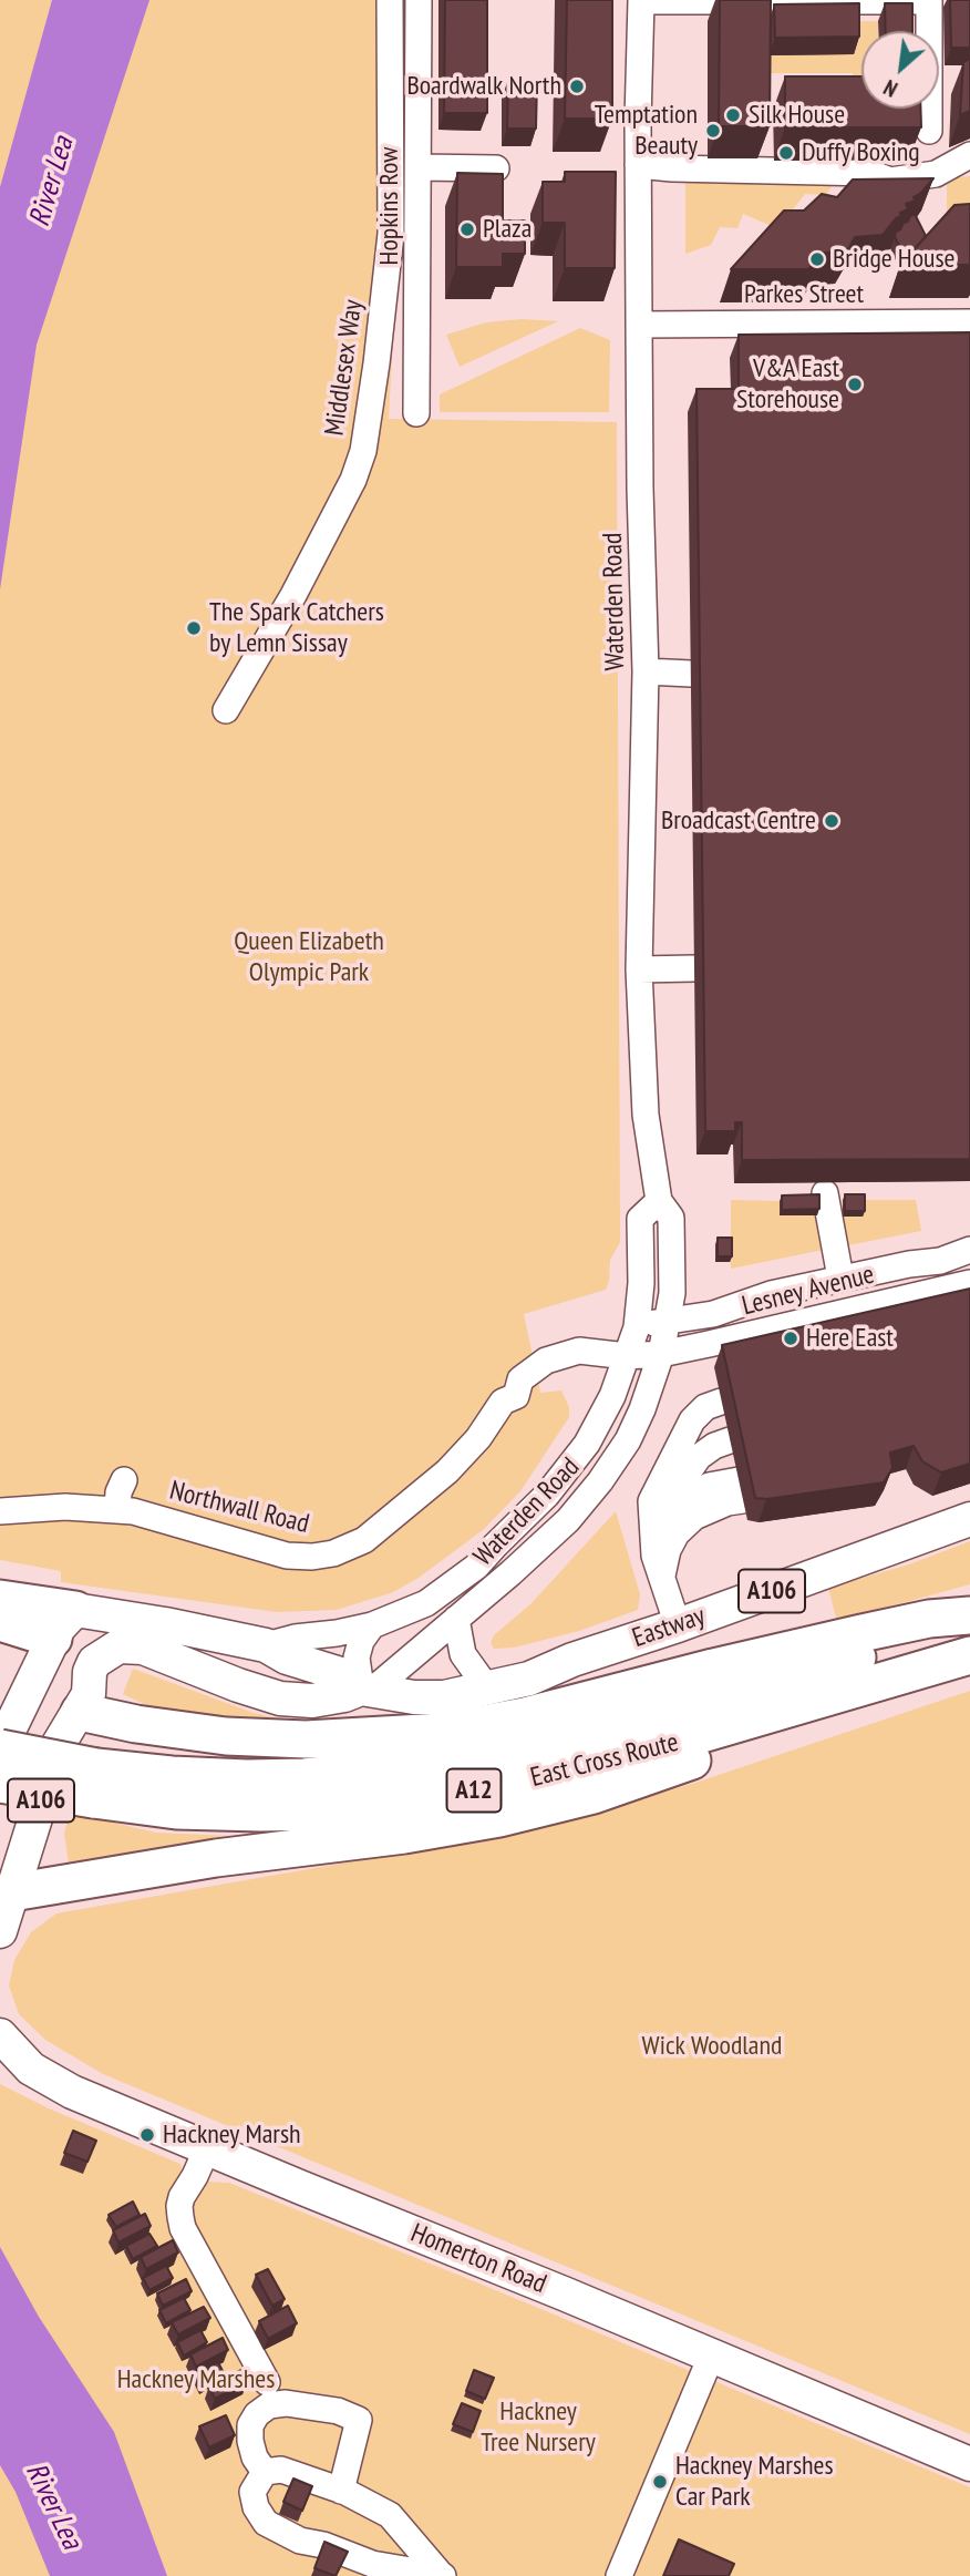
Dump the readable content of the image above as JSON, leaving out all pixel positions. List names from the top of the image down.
{
  "streets": {
    "highway": ["East Cross Route", "A12"],
    "main road": ["A106", "Eastway", "Homerton Road"],
    "street": [
      "Hopkins Row",
      "Parkes Street",
      "Middlesex Way",
      "Waterden Road",
      "Lesney Avenue",
      "Northwall Road"
    ]
  },
  "crossings": [
    ["Parkes Street", "Waterden Road"],
    ["Waterden Road", "Lesney Avenue"],
    ["Waterden Road", "Northwall Road"],
    ["Waterden Road", "Eastway"],
    ["Lesney Avenue", "Northwall Road"],
    ["A106", "Eastway"],
    ["A106", "A12"],
    ["East Cross Route", "A12"]
  ],
  "water": ["River Lea"],
  "parks": [
    "Queen Elizabeth Olympic Park",
    "Wick Woodland",
    "Hackney Marshes",
    "Hackney Tree Nursery"
  ],
  "places": [
    "Boardwalk North",
    "Silk House",
    "Temptation Beauty",
    "Duffy Boxing",
    "Plaza",
    "Bridge House",
    "V&A East Storehouse",
    "The Spark Catchers by Lemn Sissay",
    "Broadcast Centre",
    "Here East",
    "Hackney Marsh",
    "Hackney Marshes Car Park"
  ],
  "north": "bottom left"
}
